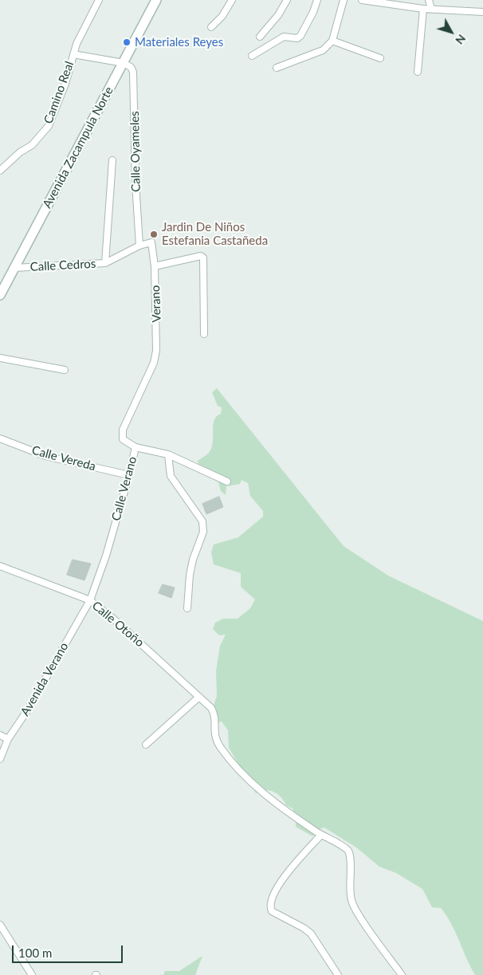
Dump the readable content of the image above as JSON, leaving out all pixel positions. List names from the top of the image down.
{
  "streets": {
    "main road": ["Avenida Zacampula Norte"],
    "street": [
      "Camino Real",
      "Calle Oyameles",
      "Calle Cedros",
      "Verano",
      "Calle Vereda",
      "Calle Verano",
      "Calle Otoño",
      "Avenida Verano"
    ]
  },
  "crossings": [
    ["Avenida Zacampula Norte", "Calle Oyameles"],
    ["Avenida Zacampula Norte", "Calle Cedros"],
    ["Calle Oyameles", "Calle Cedros"],
    ["Calle Cedros", "Verano"],
    ["Verano", "Calle Verano"],
    ["Calle Vereda", "Calle Verano"],
    ["Calle Verano", "Calle Otoño"],
    ["Calle Verano", "Avenida Verano"],
    ["Calle Otoño", "Avenida Verano"]
  ],
  "places": ["Materiales Reyes", "Jardin De Niños Estefania Castañeda"],
  "scale_bar": "100 m",
  "north": "bottom right"
}
